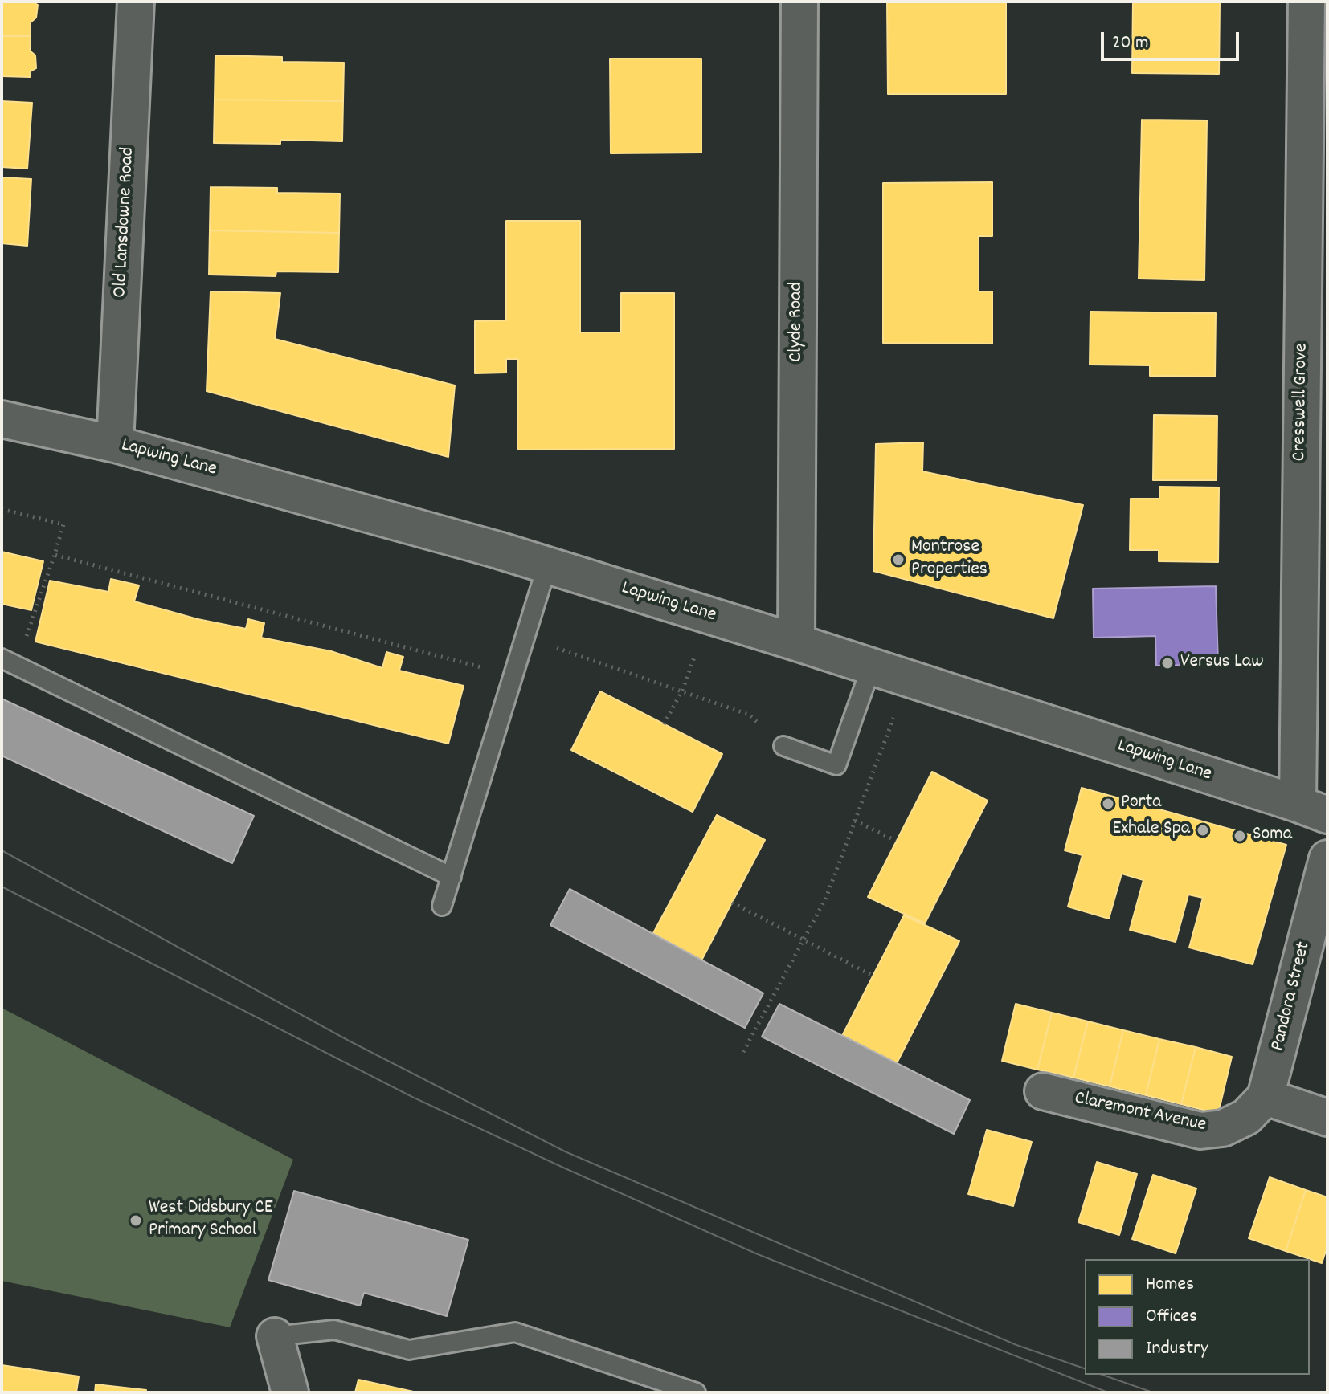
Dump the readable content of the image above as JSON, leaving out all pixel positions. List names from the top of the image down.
{
  "streets": {
    "street": [
      "Old Lansdowne Road",
      "Clyde Road",
      "Cresswell Grove",
      "Lapwing Lane",
      "Pandora Street",
      "Claremont Avenue"
    ]
  },
  "crossings": [
    ["Old Lansdowne Road", "Lapwing Lane"],
    ["Clyde Road", "Lapwing Lane"],
    ["Cresswell Grove", "Lapwing Lane"],
    ["Pandora Street", "Claremont Avenue"]
  ],
  "places": [
    "Montrose Properties",
    "Versus Law",
    "Porta",
    "Exhale Spa",
    "Soma",
    "West Didsbury CE Primary School"
  ],
  "legend": ["Homes", "Offices", "Industry"],
  "scale_bar": "20 m"
}
